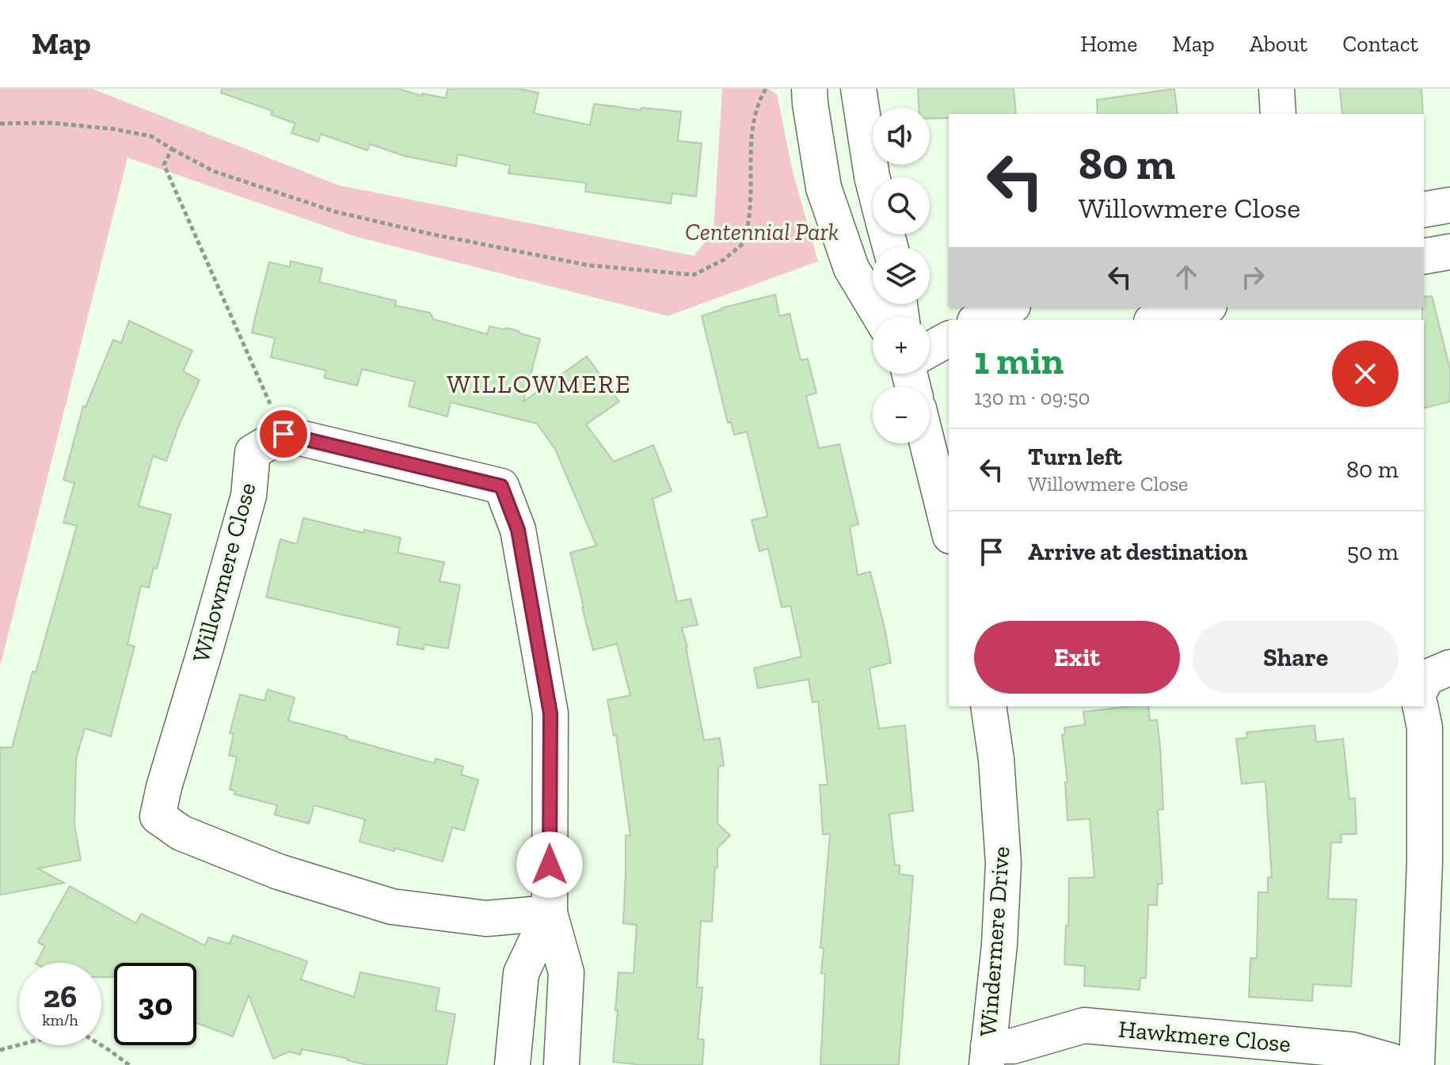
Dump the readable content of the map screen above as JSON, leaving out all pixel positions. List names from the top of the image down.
{
  "streets": {
    "street": ["Willowmere Close", "Windermere Drive", "Hawkmere Close"]
  },
  "crossings": [
    ["Windermere Drive", "Hawkmere Close"]
  ],
  "districts": ["WILLOWMERE"],
  "parks": ["Centennial Park"],
  "page": {
    "header": "Map",
    "nav": [
      "Home",
      "Map",
      "About",
      "Contact"
    ],
    "map_buttons": ["+", "−"],
    "turn": ["80 m", "Willowmere Close"],
    "heading": ["1 min", "130 m · 09:50"],
    "list": [
      {
        "name": "Turn left",
        "note": "Willowmere Close",
        "value": "80 m"
      },
      {
        "name": "Arrive at destination",
        "value": "50 m"
      }
    ],
    "buttons": ["Exit", "Share"],
    "speed": "26 km/h",
    "limit": "30"
  }
}
